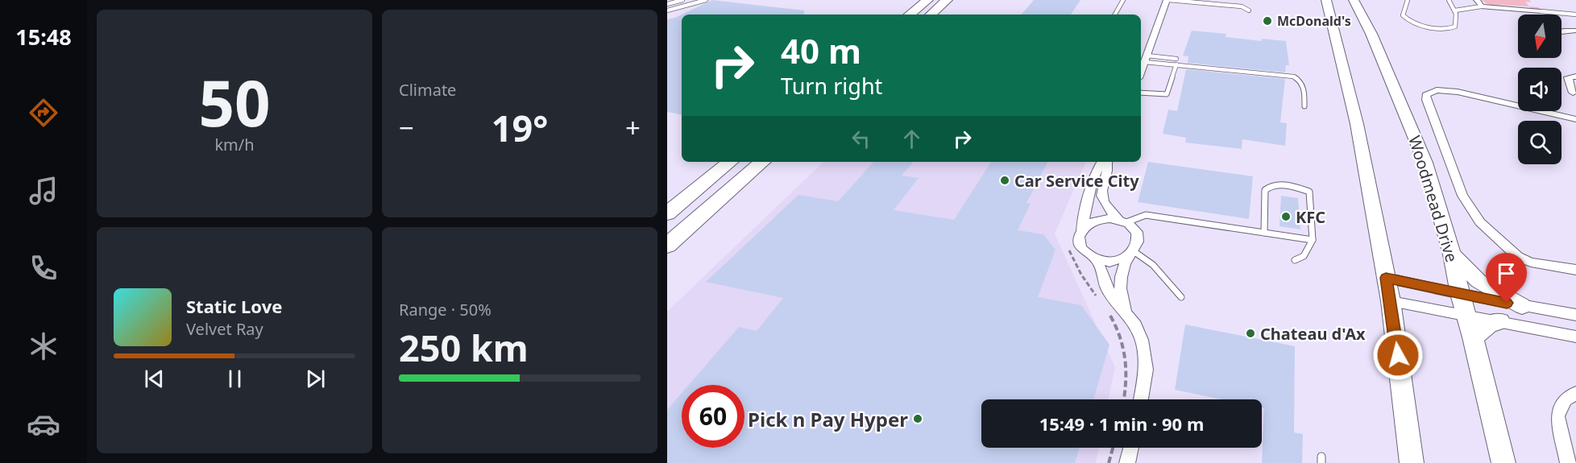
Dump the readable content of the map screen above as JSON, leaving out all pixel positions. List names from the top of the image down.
{
  "streets": {
    "main road": ["Woodmead Drive"]
  },
  "places": [
    "McDonald's",
    "Car Service City",
    "KFC",
    "Chateau d'Ax",
    "Pick n Pay Hyper"
  ],
  "north": "bottom",
  "page": {
    "tabs": "15:48",
    "tile": [
      ["50", "km/h"],
      "Climate",
      ["Range · 50%", "250 km"]
    ],
    "turn": ["40 m", "Turn right"],
    "heat": ["−", "19°", "+"],
    "song": ["Static Love", "Velvet Ray"],
    "limit": "60",
    "trip": "15:49 · 1 min · 90 m"
  }
}
